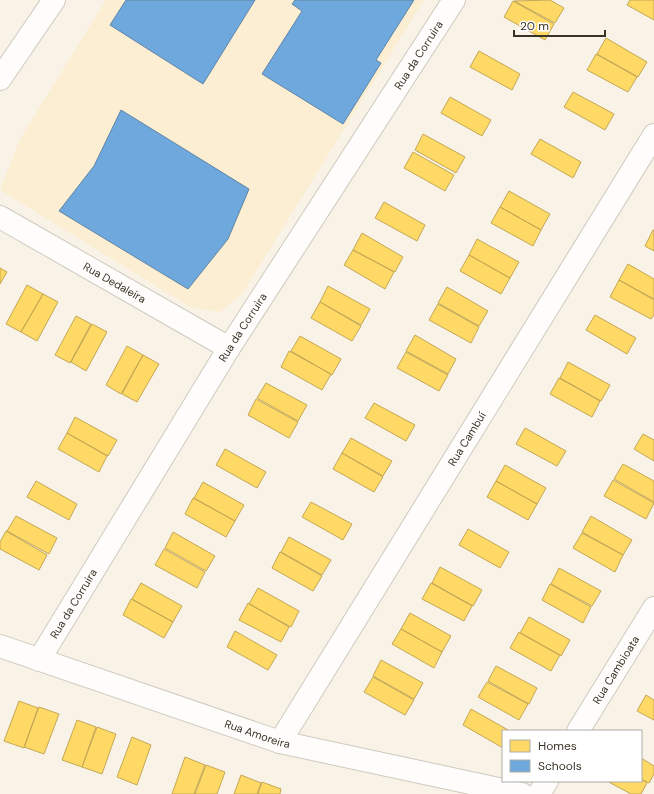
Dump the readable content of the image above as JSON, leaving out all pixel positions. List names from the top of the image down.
{
  "streets": {
    "street": [
      "Rua da Corruira",
      "Rua Dedaleira",
      "Rua Cambuí",
      "Rua Cambioata",
      "Rua Amoreira"
    ]
  },
  "crossings": [
    ["Rua da Corruira", "Rua Dedaleira"],
    ["Rua da Corruira", "Rua Amoreira"],
    ["Rua Cambuí", "Rua Amoreira"]
  ],
  "legend": ["Homes", "Schools"],
  "scale_bar": "20 m"
}
